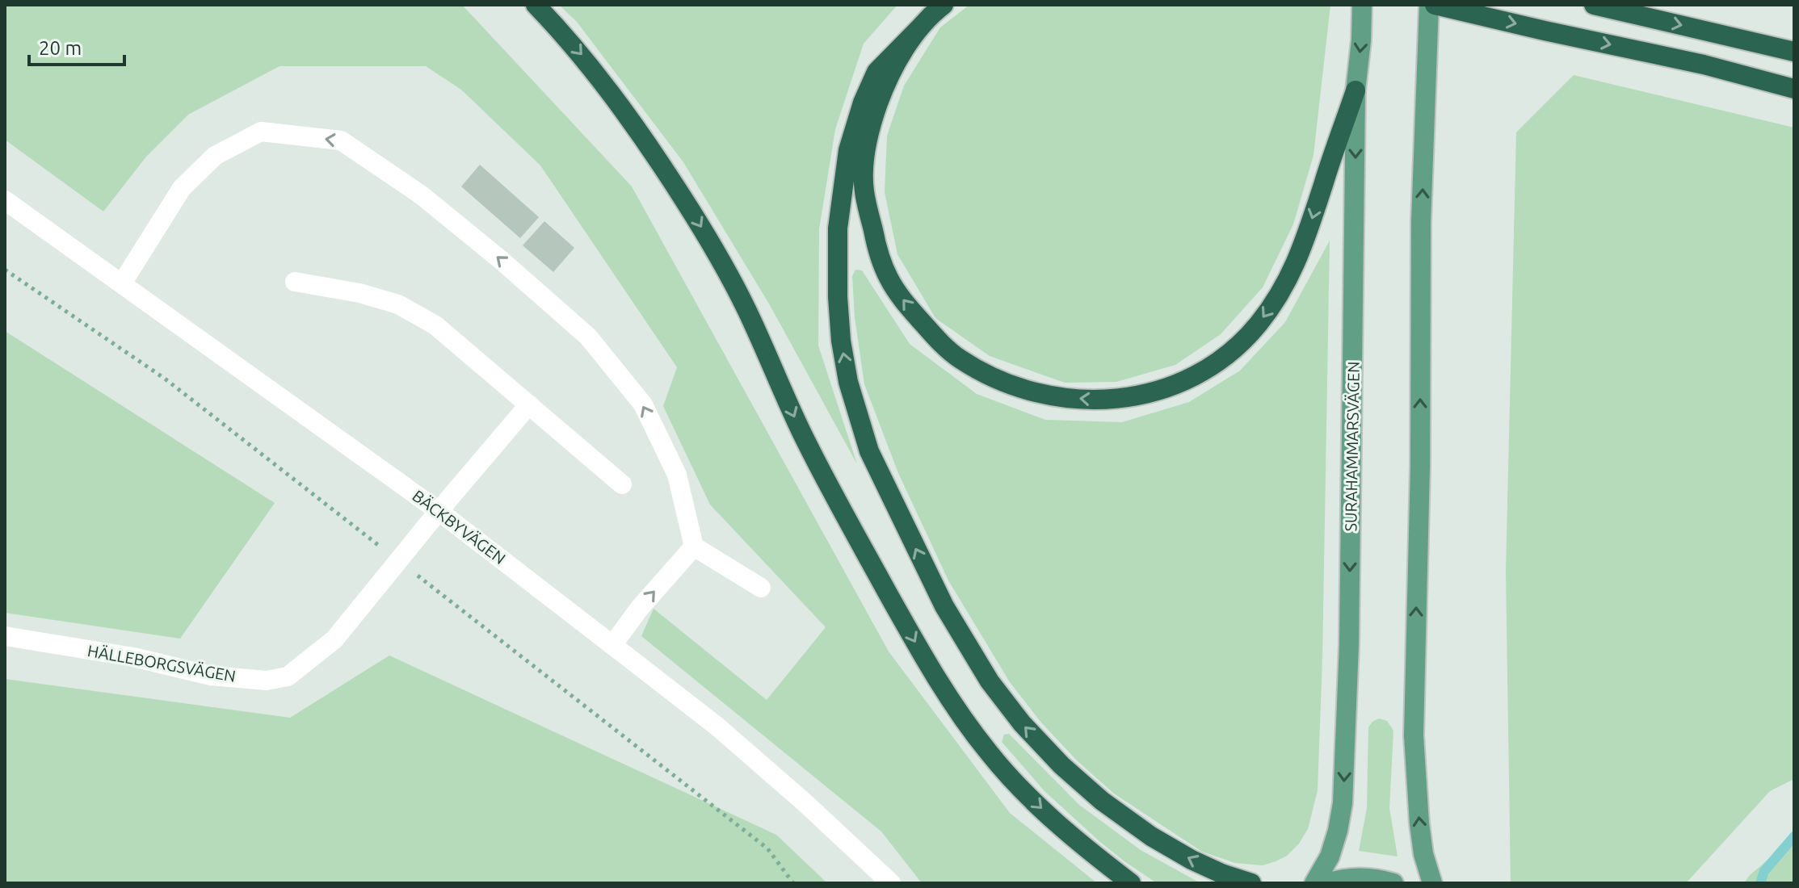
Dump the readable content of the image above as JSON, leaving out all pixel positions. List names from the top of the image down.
{
  "streets": {
    "main road": ["SURAHAMMARSVÄGEN"],
    "street": ["BÄCKBYVÄGEN", "HÄLLEBORGSVÄGEN"]
  },
  "crossings": [
    ["BÄCKBYVÄGEN", "HÄLLEBORGSVÄGEN"]
  ],
  "scale_bar": "20 m"
}
